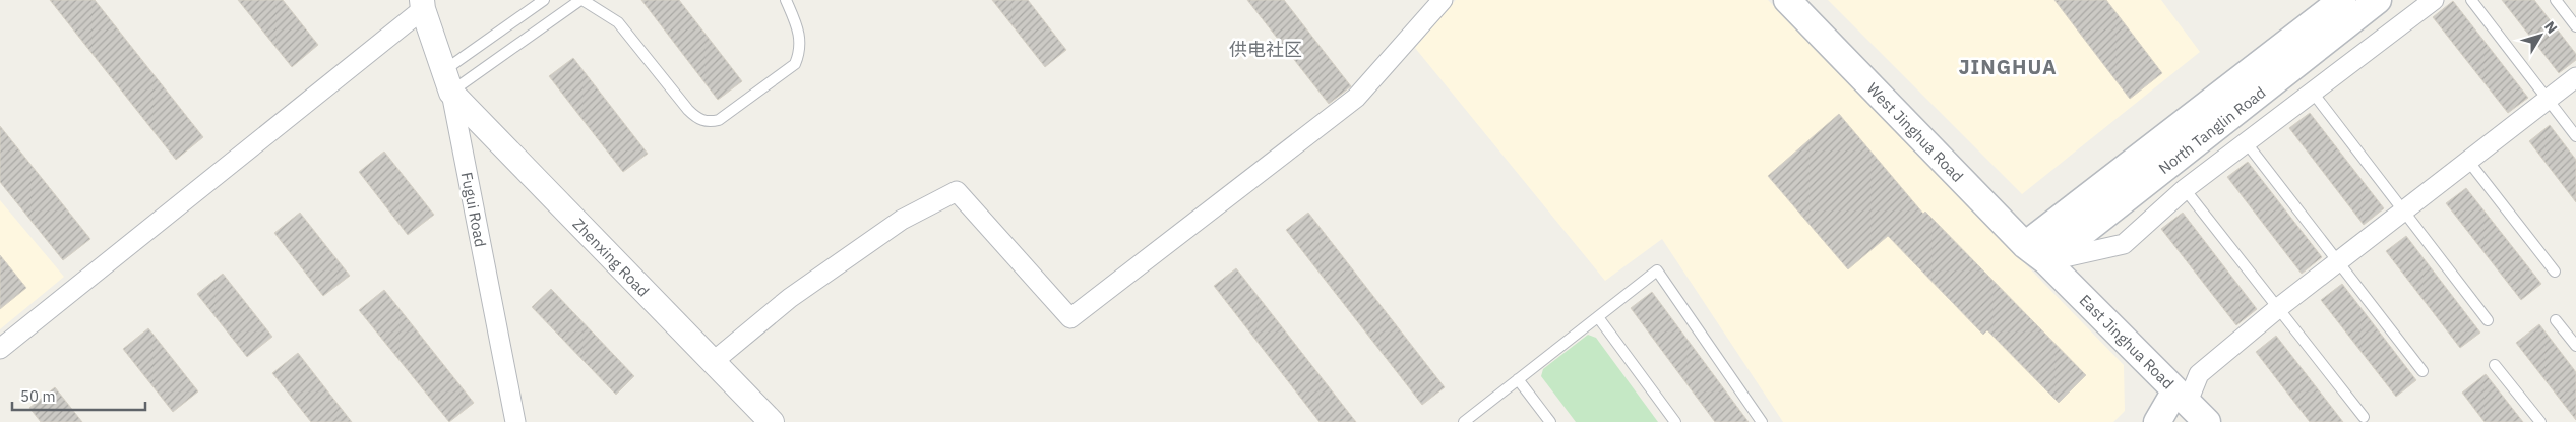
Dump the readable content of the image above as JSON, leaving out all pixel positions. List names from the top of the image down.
{
  "streets": {
    "main road": ["North Tanglin Road", "West Jinghua Road", "East Jinghua Road"],
    "street": ["Fugui Road", "Zhenxing Road"]
  },
  "crossings": [
    ["North Tanglin Road", "West Jinghua Road"],
    ["North Tanglin Road", "East Jinghua Road"],
    ["West Jinghua Road", "East Jinghua Road"],
    ["Fugui Road", "Zhenxing Road"]
  ],
  "districts": ["供电社区", "JINGHUA"],
  "scale_bar": "50 m",
  "north": "top right"
}
